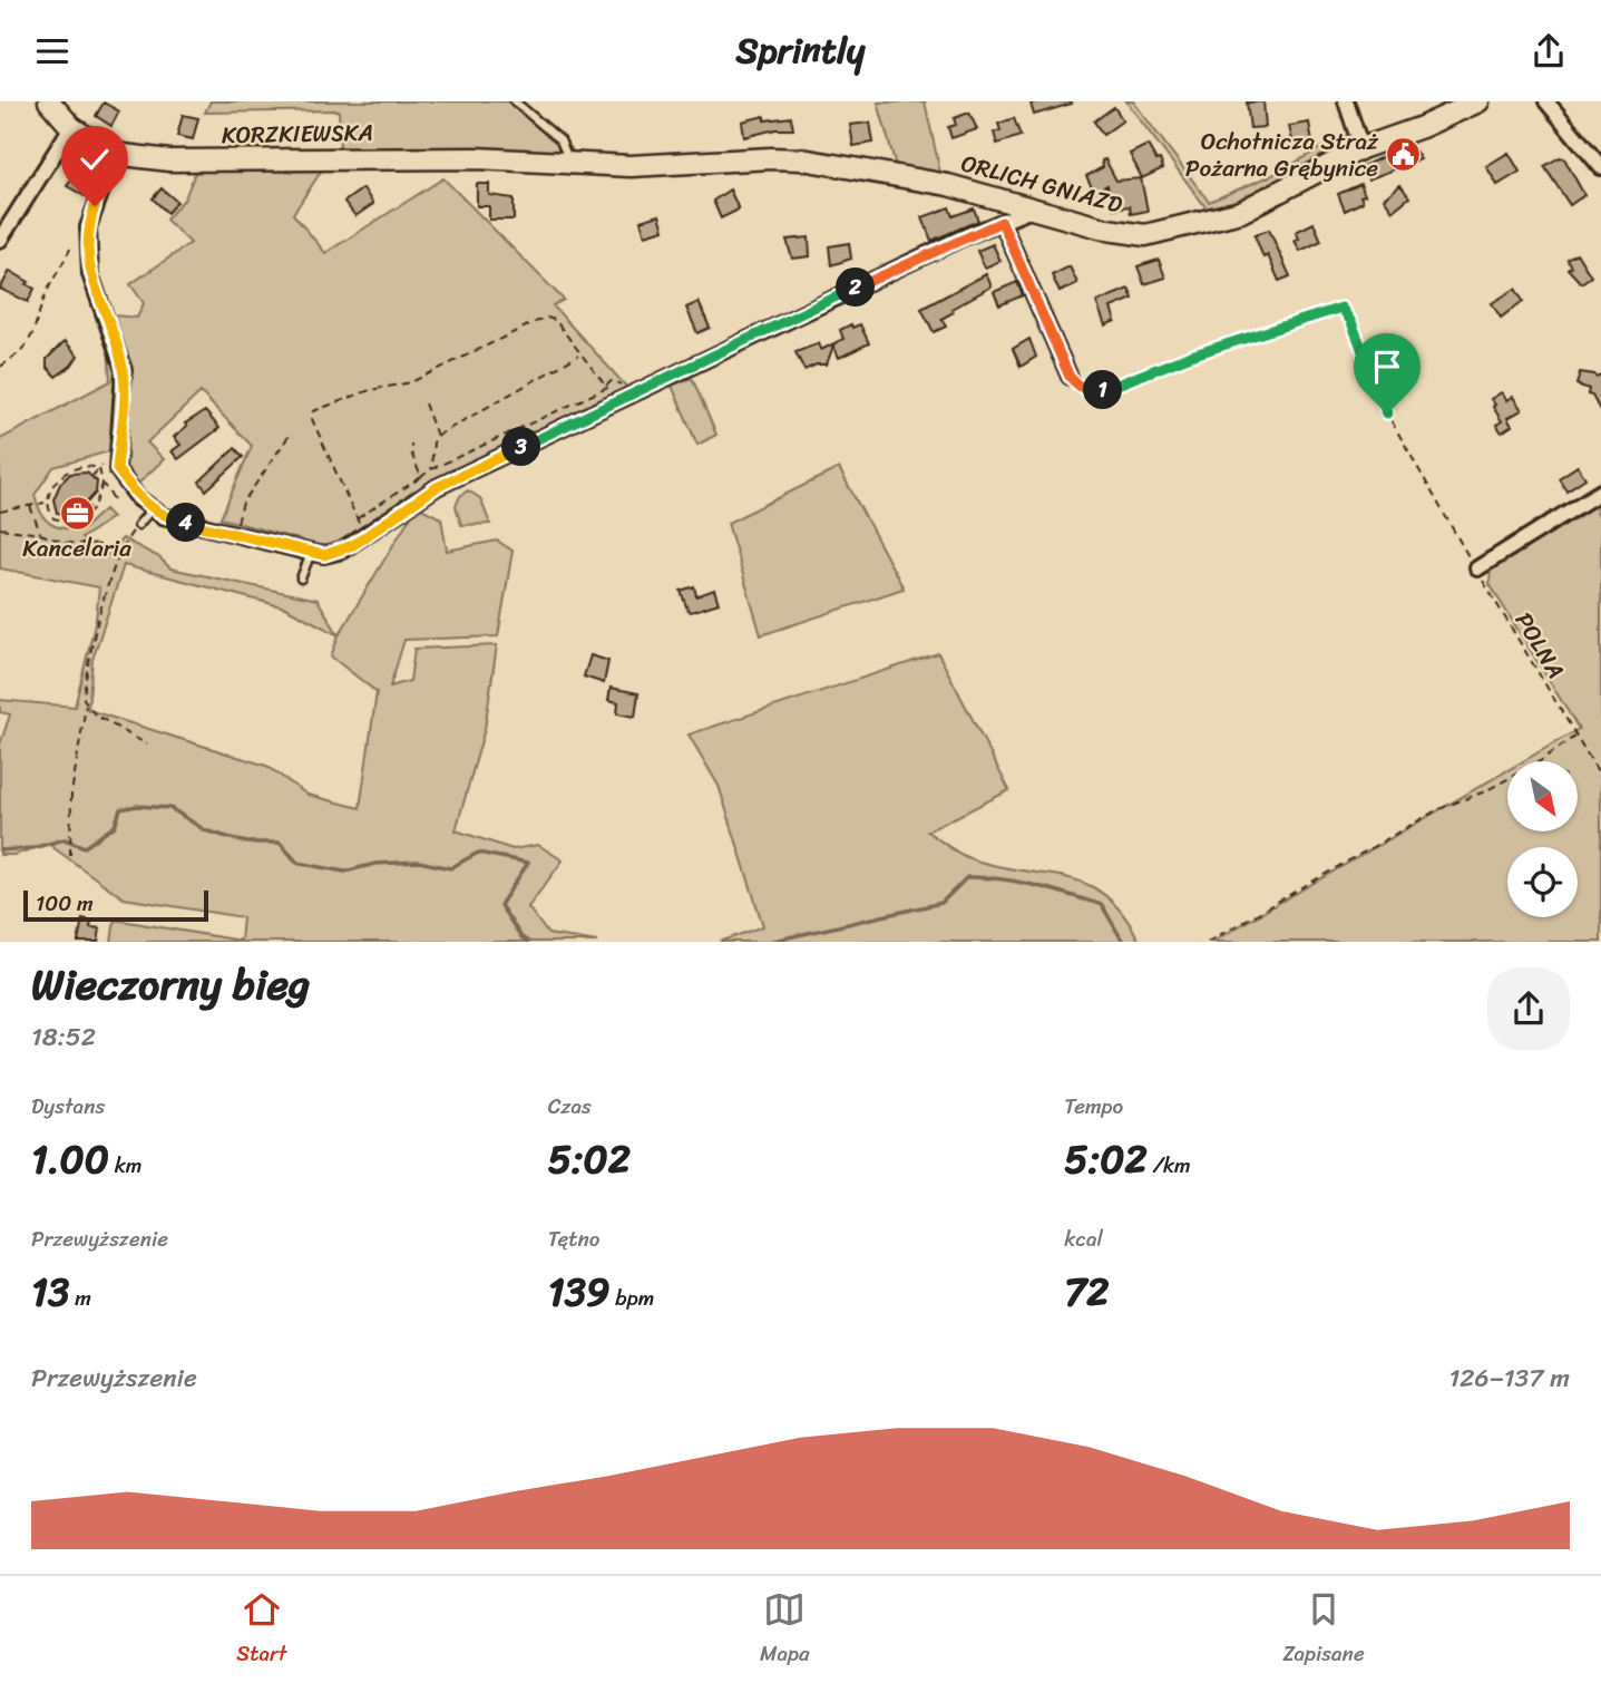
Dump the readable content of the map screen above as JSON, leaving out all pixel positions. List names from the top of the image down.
{
  "streets": {
    "street": ["KORZKIEWSKA", "ORLICH GNIAZD"],
    "path": ["POLNA"]
  },
  "crossings": [
    ["KORZKIEWSKA", "ORLICH GNIAZD"]
  ],
  "places": {
    "public building": ["Ochotnicza Straż Pożarna Grębynice"],
    "office": ["Kancelaria"]
  },
  "scale_bar": "100 m",
  "north": "bottom right",
  "page": {
    "header": "Sprintly",
    "pins": [
      "2",
      "1",
      "3",
      "4"
    ],
    "scale": "100 m",
    "heading": ["Wieczorny bieg", "18:52"],
    "stats": [
      ["Dystans", "1.00 km"],
      ["Czas", "5:02"],
      ["Tempo", "5:02 /km"],
      ["Przewyższenie", "13 m"],
      ["Tętno", "139 bpm"],
      ["kcal", "72"]
    ],
    "chart": ["Przewyższenie", "126–137 m"],
    "tabs": ["Start", "Mapa", "Zapisane"]
  }
}
